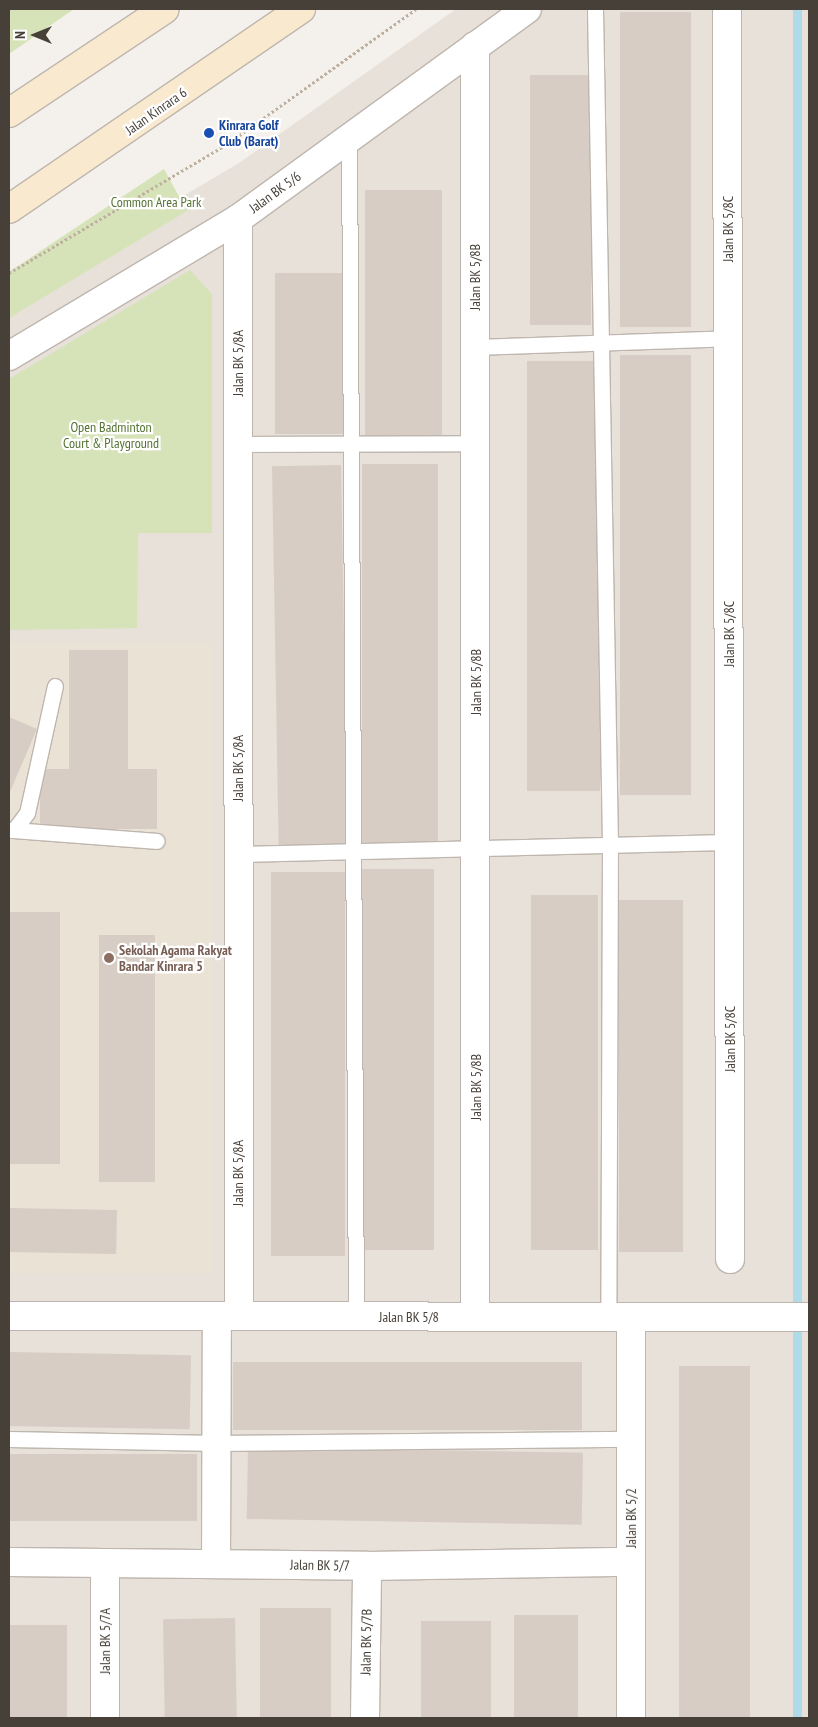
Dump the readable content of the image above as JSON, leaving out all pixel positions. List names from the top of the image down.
{
  "streets": {
    "main road": ["Jalan Kinrara 6"],
    "street": [
      "Jalan BK 5/6",
      "Jalan BK 5/8C",
      "Jalan BK 5/8B",
      "Jalan BK 5/8A",
      "Jalan BK 5/8",
      "Jalan BK 5/2",
      "Jalan BK 5/7",
      "Jalan BK 5/7A",
      "Jalan BK 5/7B"
    ]
  },
  "crossings": [
    ["Jalan BK 5/6", "Jalan BK 5/8B"],
    ["Jalan BK 5/6", "Jalan BK 5/8A"],
    ["Jalan BK 5/8B", "Jalan BK 5/8"],
    ["Jalan BK 5/8A", "Jalan BK 5/8"],
    ["Jalan BK 5/8A", "Jalan BK 5/7"],
    ["Jalan BK 5/8", "Jalan BK 5/2"],
    ["Jalan BK 5/2", "Jalan BK 5/7"],
    ["Jalan BK 5/7", "Jalan BK 5/7A"],
    ["Jalan BK 5/7", "Jalan BK 5/7B"]
  ],
  "parks": ["Common Area Park", "Open Badminton Court & Playground"],
  "places": ["Kinrara Golf Club (Barat)", "Sekolah Agama Rakyat Bandar Kinrara 5"],
  "north": "left"
}
